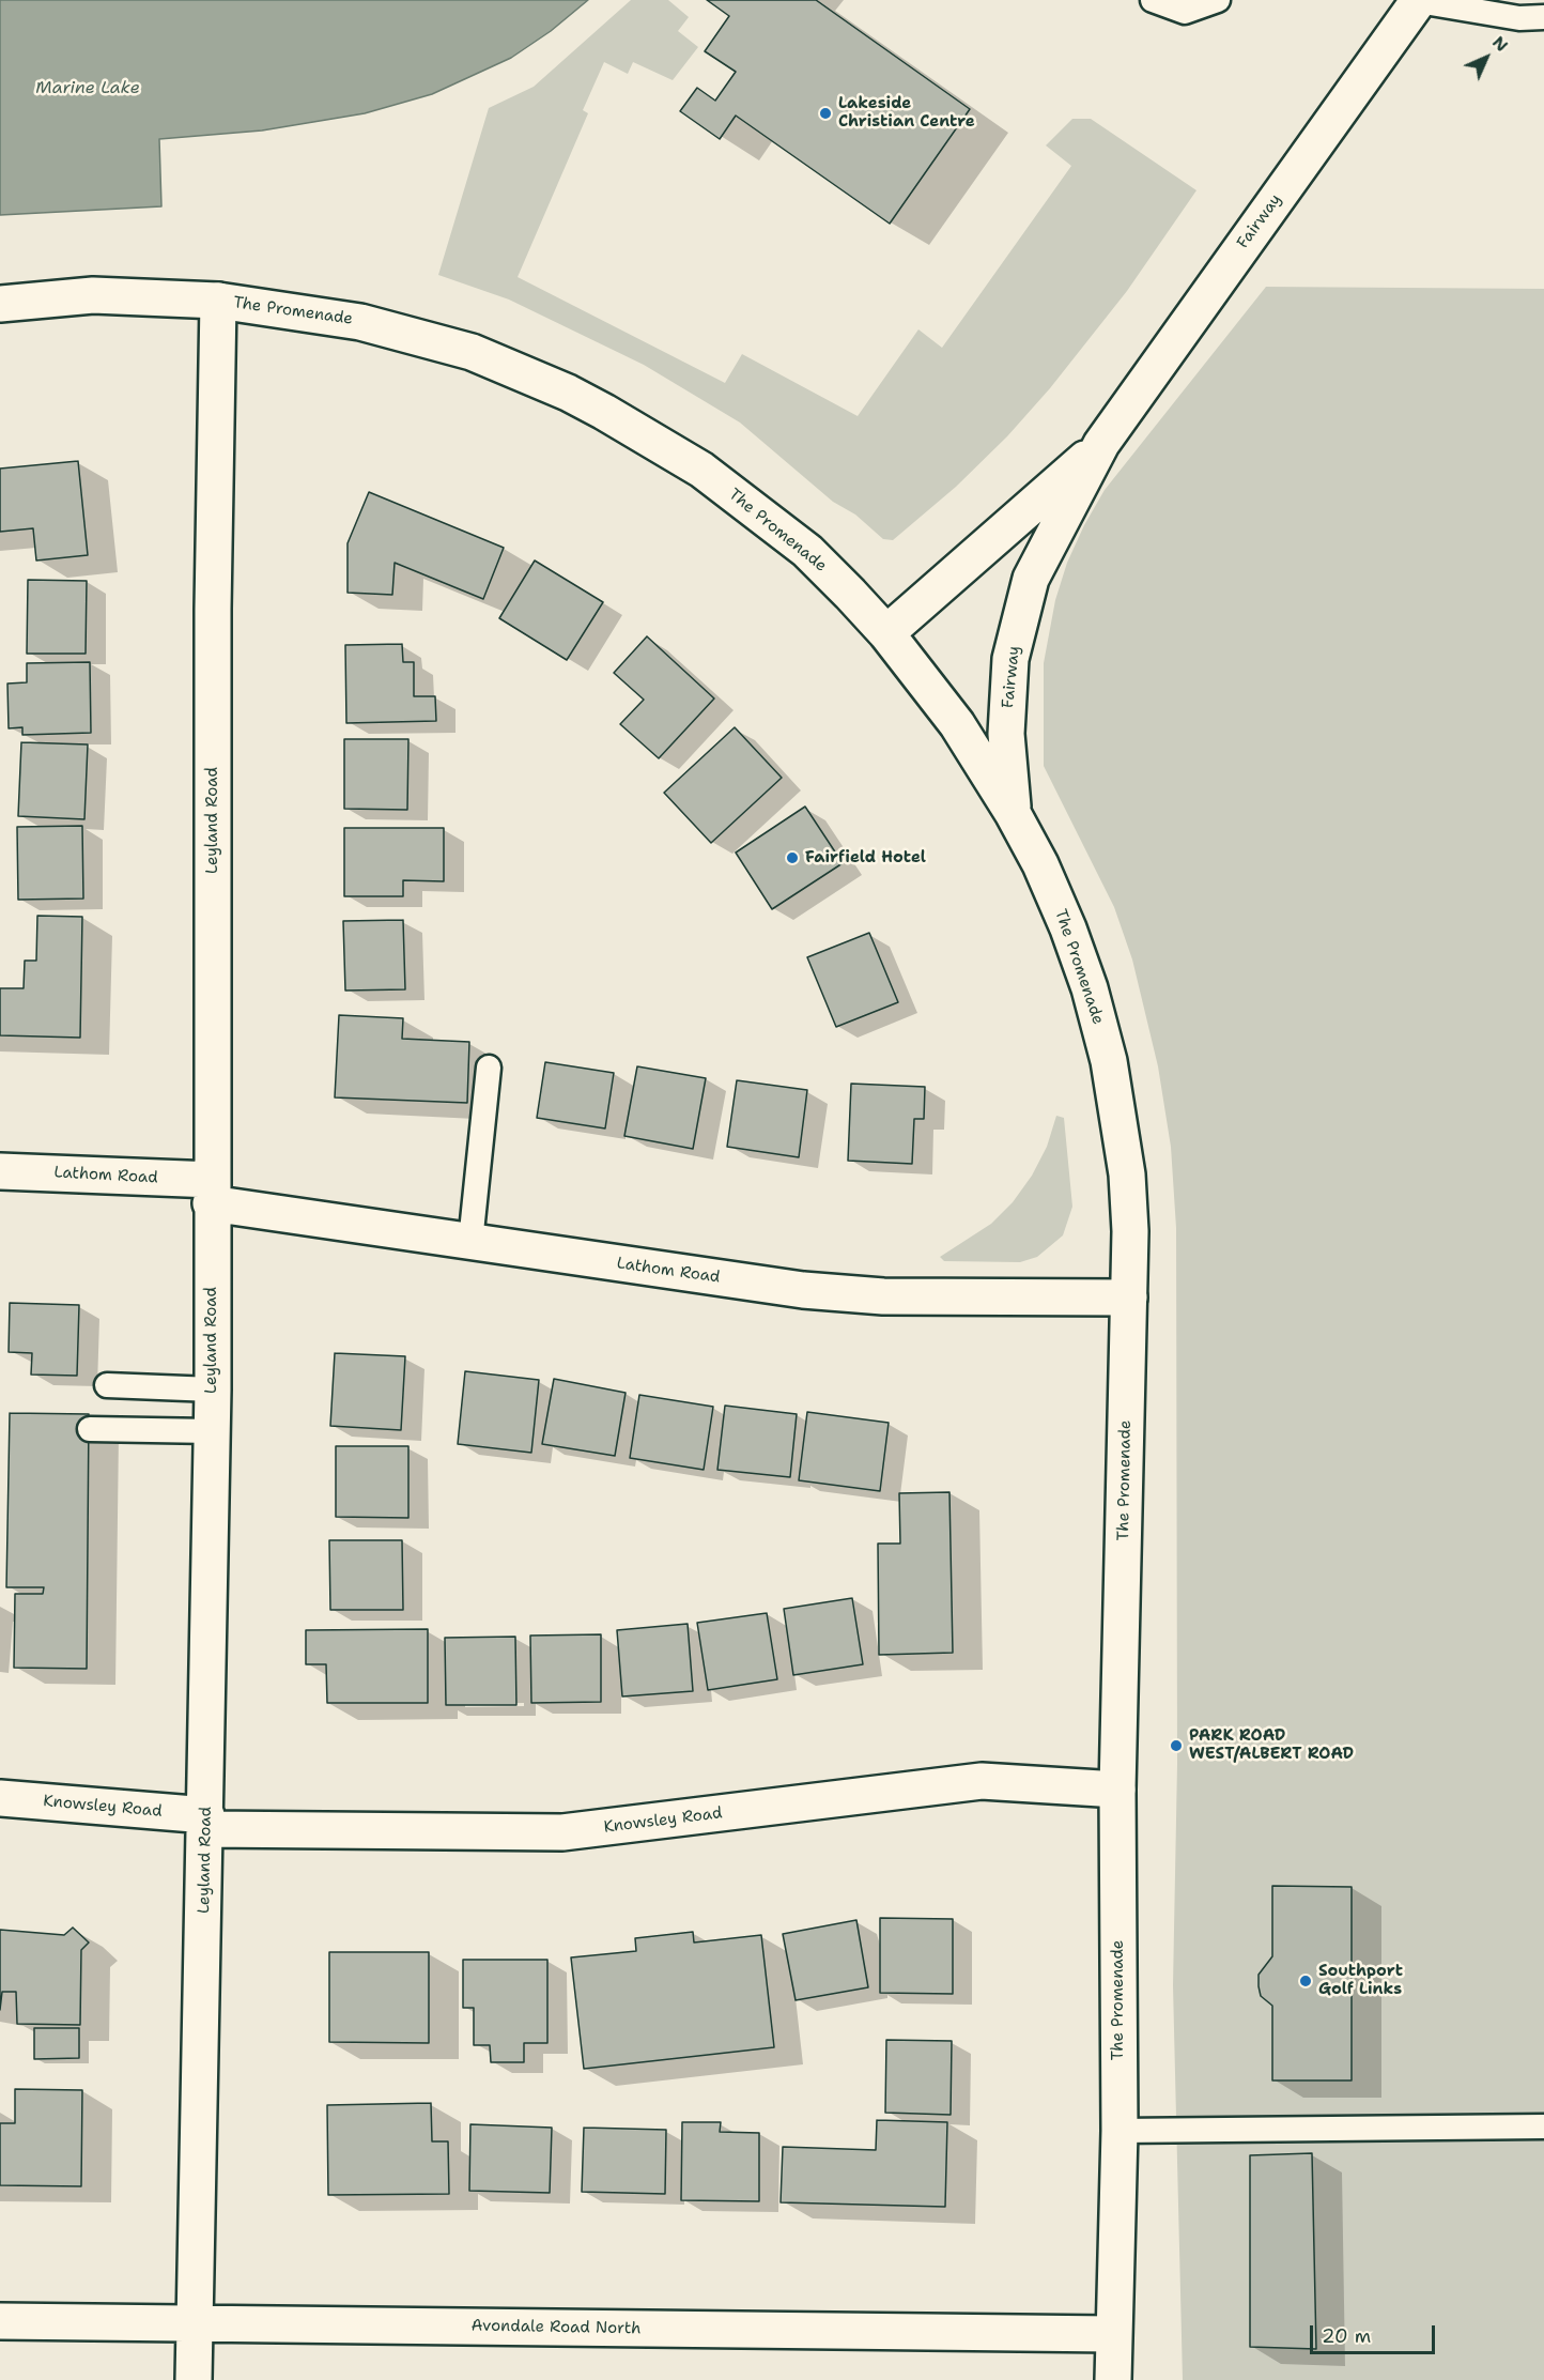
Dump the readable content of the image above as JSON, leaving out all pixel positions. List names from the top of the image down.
{
  "streets": {
    "street": [
      "Fairway",
      "The Promenade",
      "Leyland Road",
      "Lathom Road",
      "Knowsley Road",
      "Avondale Road North"
    ]
  },
  "crossings": [
    ["Fairway", "The Promenade"],
    ["The Promenade", "Leyland Road"],
    ["The Promenade", "Lathom Road"],
    ["The Promenade", "Knowsley Road"],
    ["The Promenade", "Avondale Road North"],
    ["Leyland Road", "Lathom Road"],
    ["Leyland Road", "Knowsley Road"],
    ["Leyland Road", "Avondale Road North"]
  ],
  "water": ["Marine Lake"],
  "places": [
    "Lakeside Christian Centre",
    "Fairfield Hotel",
    "PARK ROAD WEST/ALBERT ROAD",
    "Southport Golf Links"
  ],
  "scale_bar": "20 m",
  "north": "top right"
}
